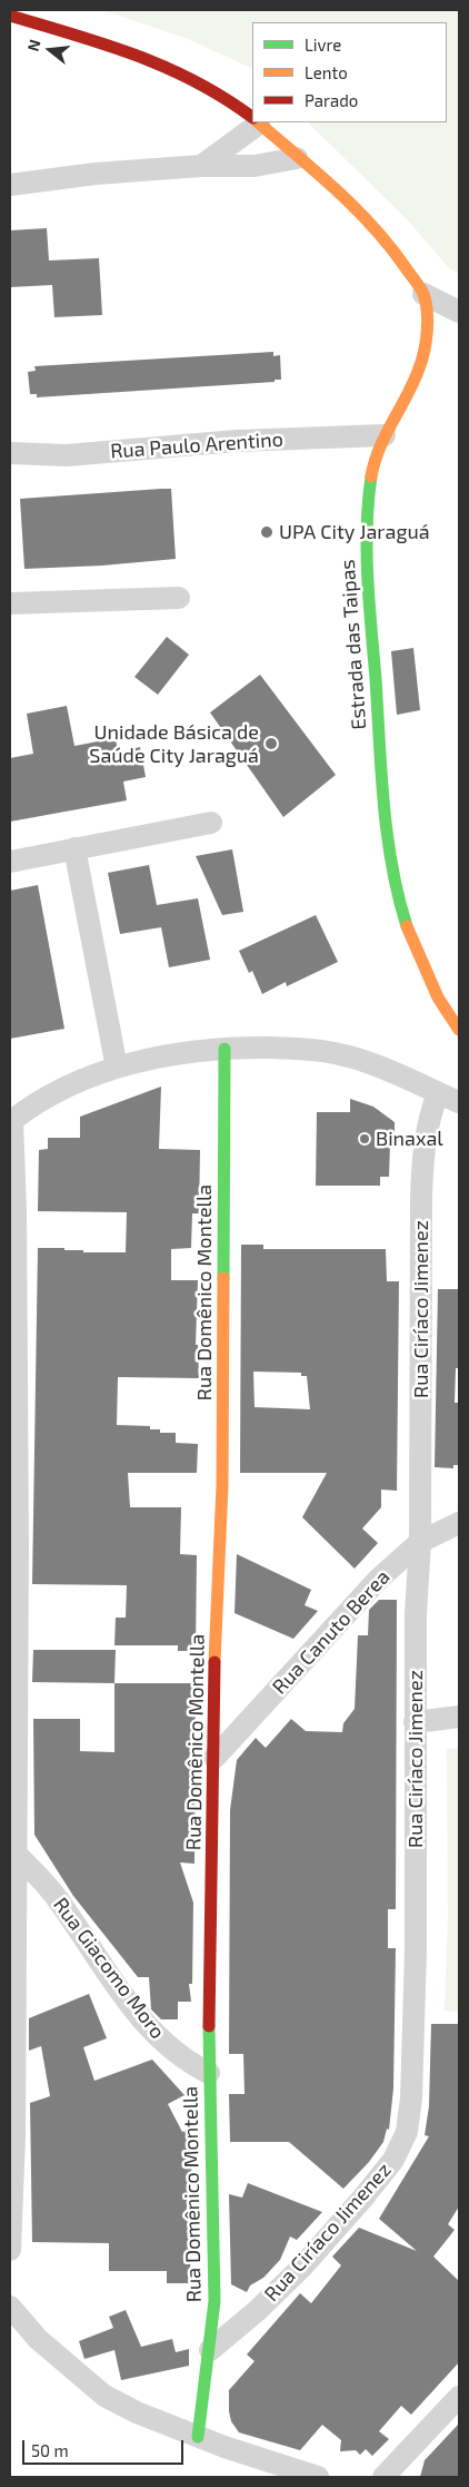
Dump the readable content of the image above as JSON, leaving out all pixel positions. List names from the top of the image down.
{
  "streets": {
    "street": [
      "Rua Paulo Arentino",
      "Estrada das Taipas",
      "Rua Domênico Montella",
      "Rua Ciríaco Jimenez",
      "Rua Canuto Berea",
      "Rua Giacomo Moro"
    ]
  },
  "crossings": [
    ["Rua Paulo Arentino", "Estrada das Taipas"],
    ["Rua Domênico Montella", "Rua Ciríaco Jimenez"],
    ["Rua Domênico Montella", "Rua Canuto Berea"],
    ["Rua Domênico Montella", "Rua Giacomo Moro"],
    ["Rua Ciríaco Jimenez", "Rua Canuto Berea"]
  ],
  "places": ["UPA City Jaraguá", "Unidade Básica de Saúde City Jaraguá", "Binaxal"],
  "legend": ["Livre", "Lento", "Parado"],
  "scale_bar": "50 m",
  "north": "left"
}
